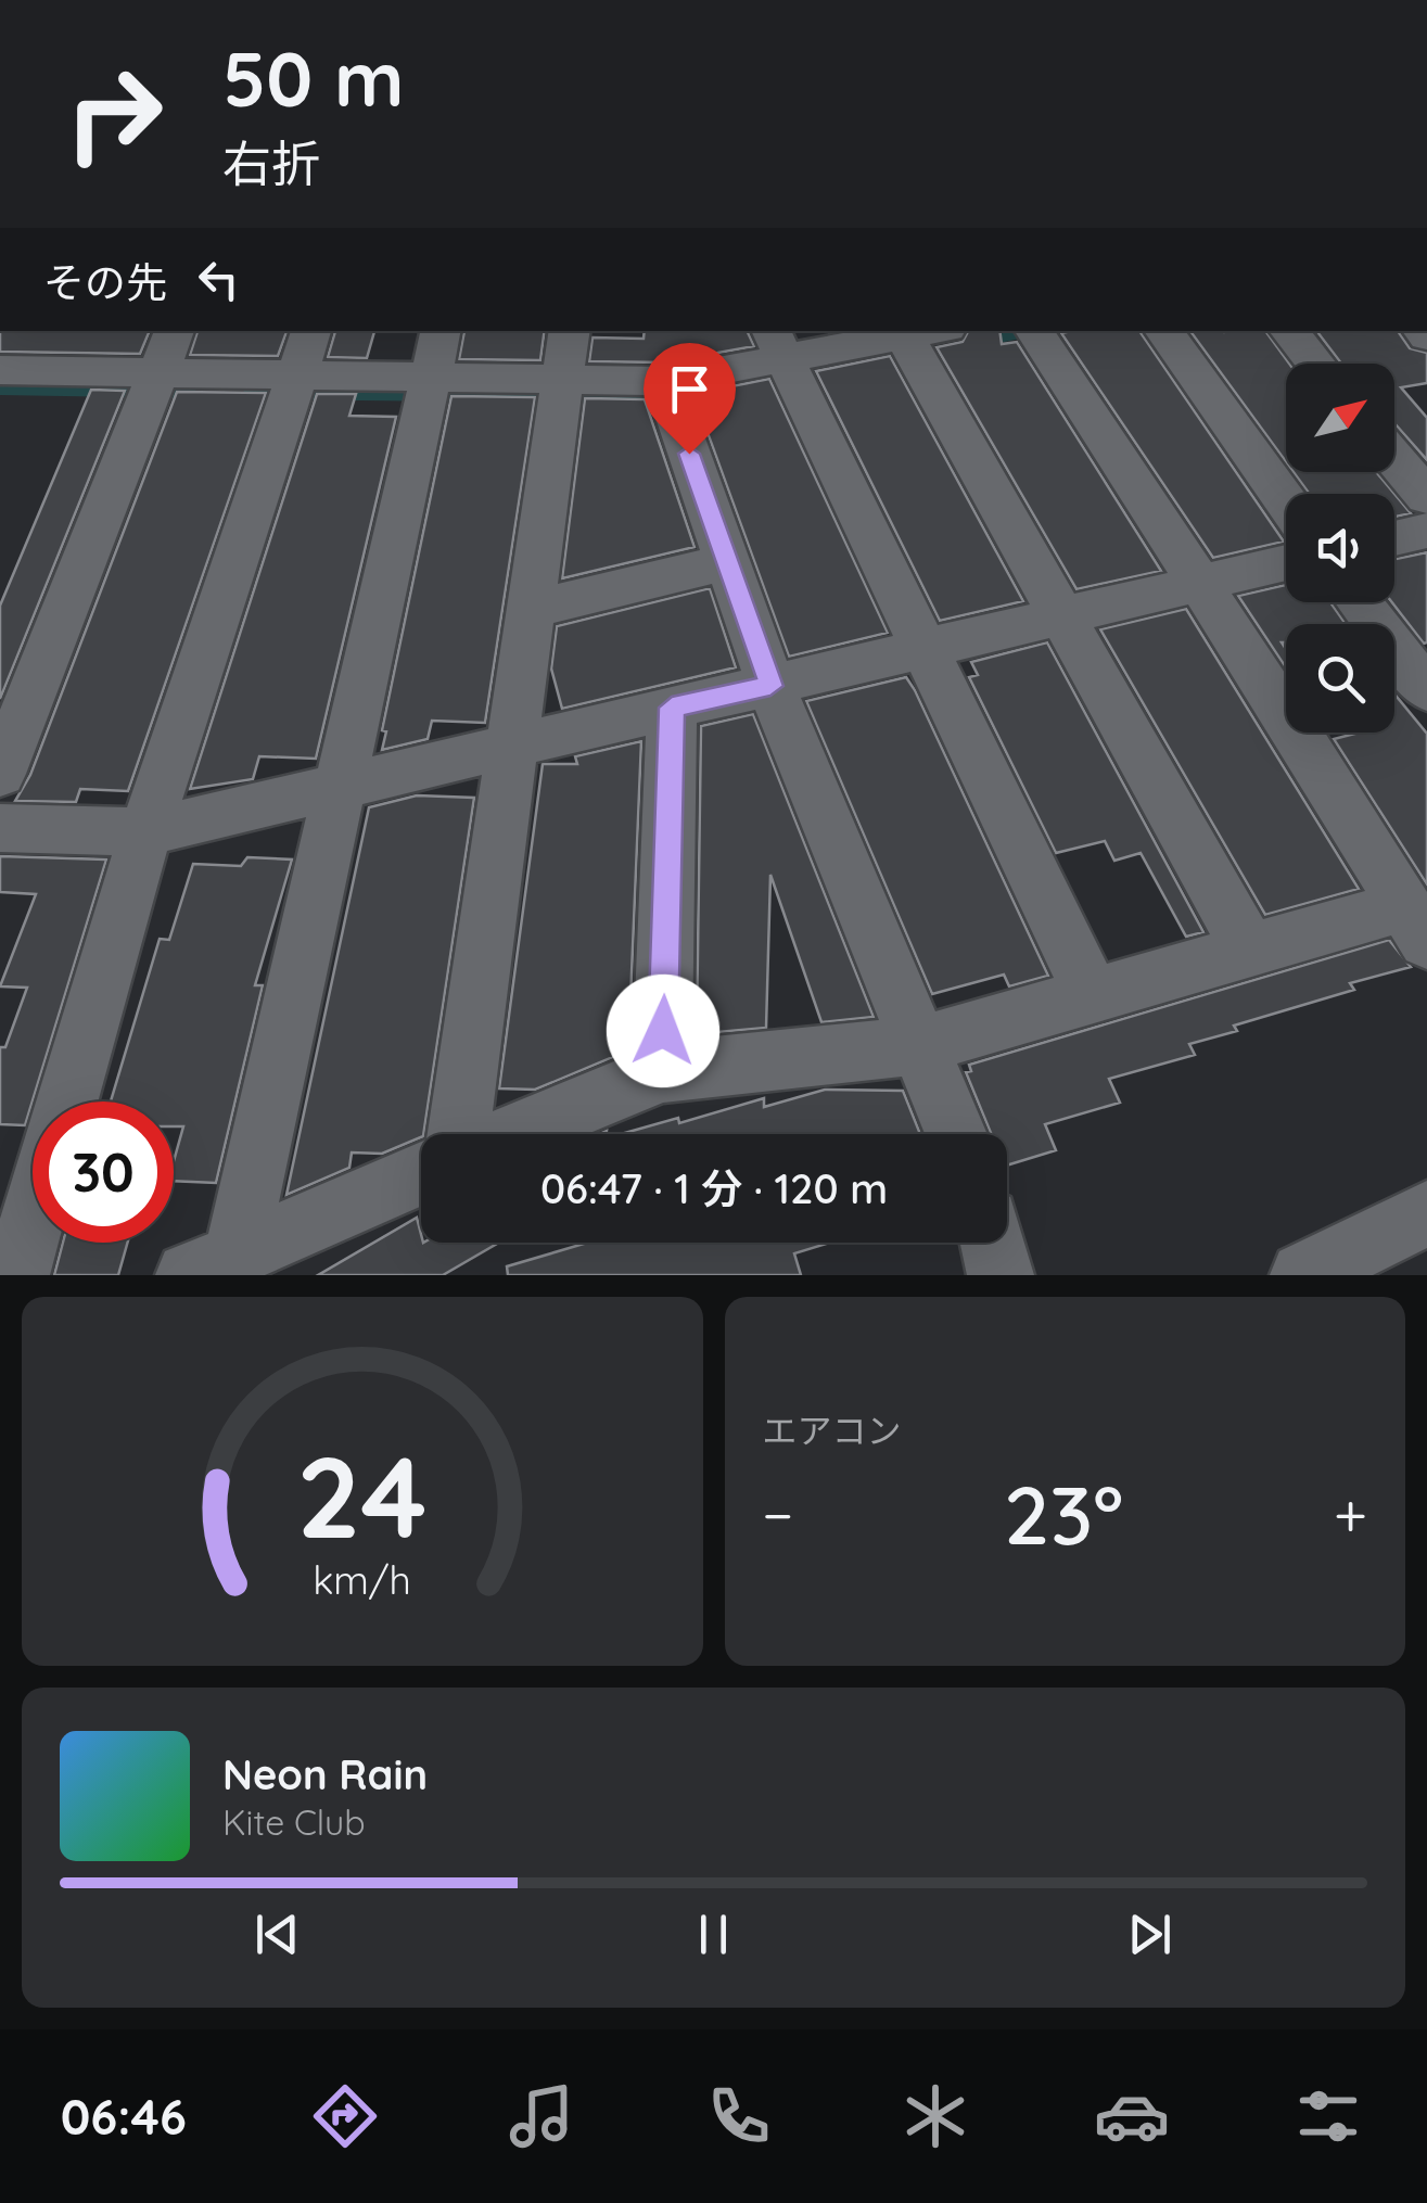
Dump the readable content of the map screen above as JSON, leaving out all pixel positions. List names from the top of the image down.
{
  "north": "top right",
  "page": {
    "turn": ["50 m", "右折"],
    "then": "その先",
    "limit": "30",
    "trip": "06:47 · 1 分 · 120 m",
    "tile": "エアコン",
    "heat": ["−", "23°", "+"],
    "song": ["Neon Rain", "Kite Club"],
    "tabs": "06:46",
    "gauge": ["24", "km/h"]
  }
}
